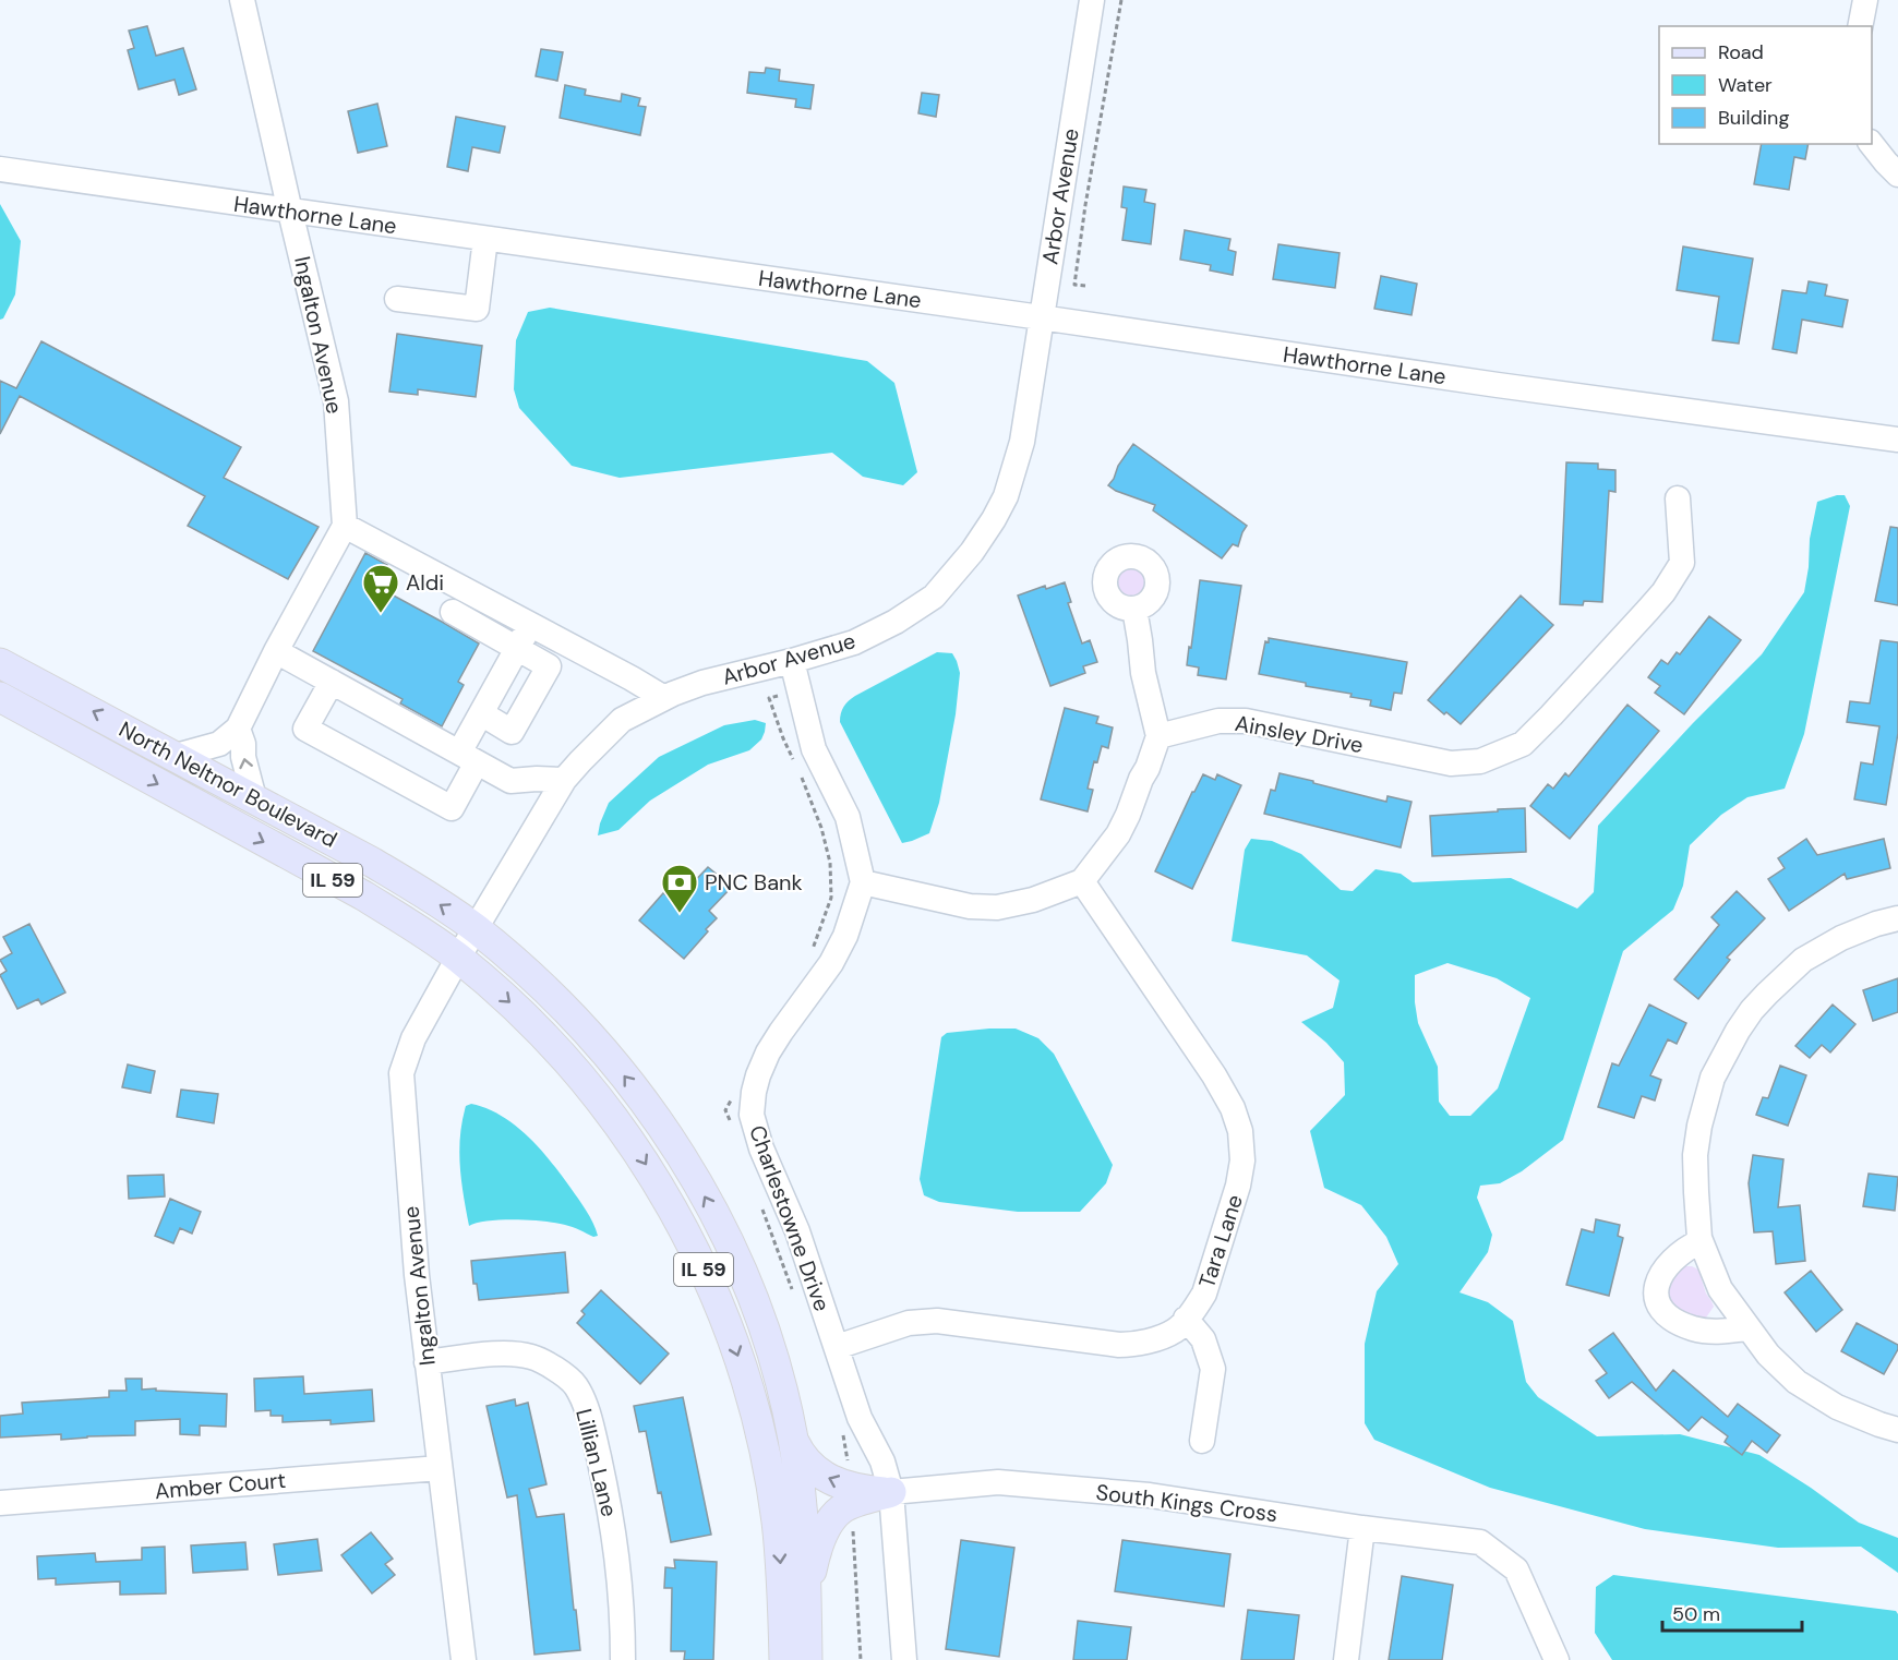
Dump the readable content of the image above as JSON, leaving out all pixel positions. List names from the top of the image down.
{
  "streets": {
    "main road": ["North Neltnor Boulevard", "IL 59"],
    "street": [
      "Arbor Avenue",
      "Hawthorne Lane",
      "Ingalton Avenue",
      "Ainsley Drive",
      "Charlestowne Drive",
      "Tara Lane",
      "Lillian Lane",
      "Amber Court",
      "South Kings Cross"
    ]
  },
  "crossings": [
    ["Arbor Avenue", "Hawthorne Lane"],
    ["Arbor Avenue", "Ingalton Avenue"],
    ["Arbor Avenue", "North Neltnor Boulevard"],
    ["Hawthorne Lane", "Ingalton Avenue"],
    ["Ingalton Avenue", "North Neltnor Boulevard"],
    ["Ingalton Avenue", "Lillian Lane"],
    ["Ingalton Avenue", "Amber Court"],
    ["Charlestowne Drive", "Tara Lane"],
    ["Charlestowne Drive", "South Kings Cross"]
  ],
  "places": {
    "supermarket": ["Aldi"],
    "bank": ["PNC Bank"]
  },
  "legend": ["Road", "Water", "Building"],
  "scale_bar": "50 m"
}
